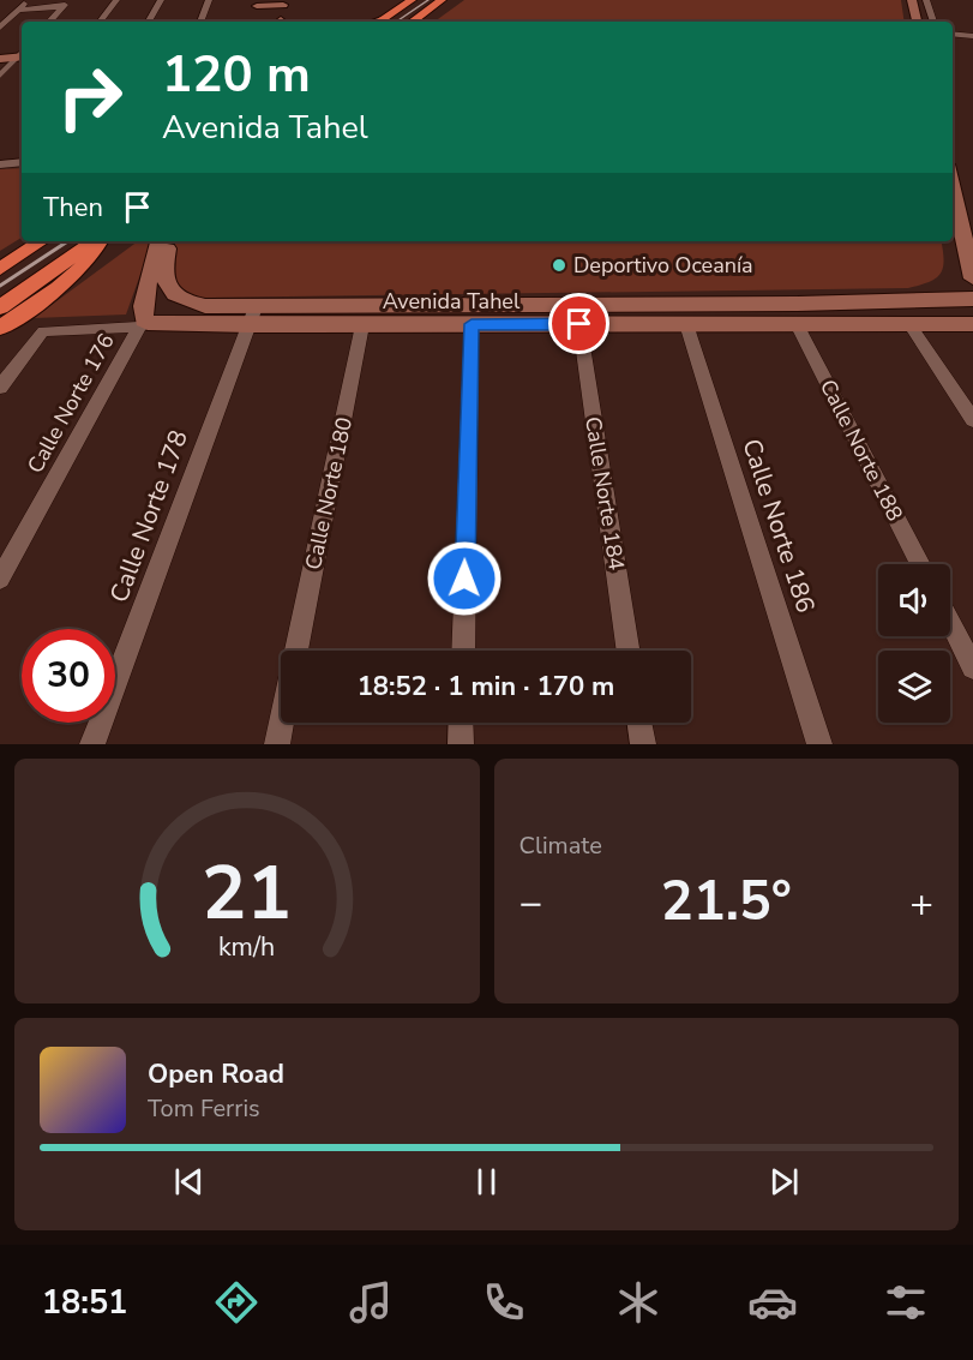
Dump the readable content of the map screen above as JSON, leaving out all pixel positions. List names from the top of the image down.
{
  "streets": {
    "street": [
      "Avenida Tahel",
      "Calle Norte 176",
      "Calle Norte 188",
      "Calle Norte 180",
      "Calle Norte 184",
      "Calle Norte 178",
      "Calle Norte 186"
    ]
  },
  "crossings": [
    ["Avenida Tahel", "Calle Norte 176"],
    ["Avenida Tahel", "Calle Norte 188"],
    ["Avenida Tahel", "Calle Norte 180"],
    ["Avenida Tahel", "Calle Norte 184"],
    ["Avenida Tahel", "Calle Norte 178"],
    ["Avenida Tahel", "Calle Norte 186"]
  ],
  "places": ["Deportivo Oceanía"],
  "page": {
    "turn": ["120 m", "Avenida Tahel"],
    "then": "Then",
    "limit": "30",
    "trip": "18:52 · 1 min · 170 m",
    "tile": "Climate",
    "heat": ["−", "21.5°", "+"],
    "song": ["Open Road", "Tom Ferris"],
    "tabs": "18:51",
    "gauge": ["21", "km/h"]
  }
}
